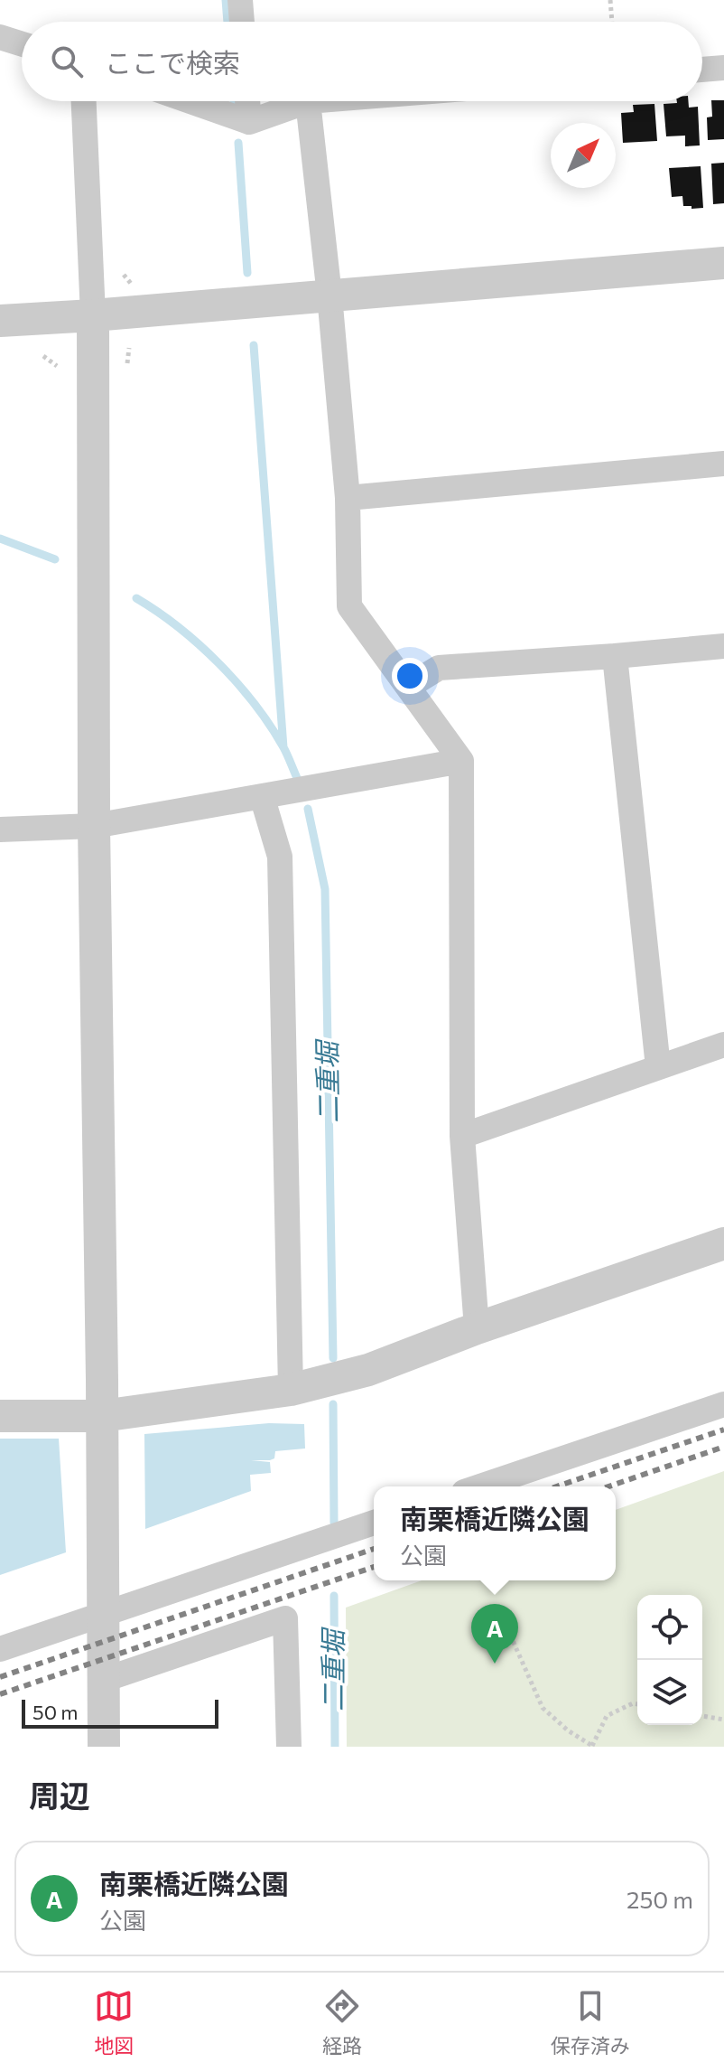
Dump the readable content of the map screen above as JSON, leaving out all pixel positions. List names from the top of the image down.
{
  "water": ["二重堀"],
  "scale_bar": "50 m",
  "north": "top right",
  "page": {
    "search": "ここで検索",
    "popup": ["南栗橋近隣公園", "公園"],
    "pins": "A",
    "scale": "50 m",
    "heading": "周辺",
    "list": [
      {
        "mark": "A",
        "name": "南栗橋近隣公園",
        "note": "公園",
        "value": "250 m"
      }
    ],
    "nav": ["地図", "経路", "保存済み"]
  }
}
